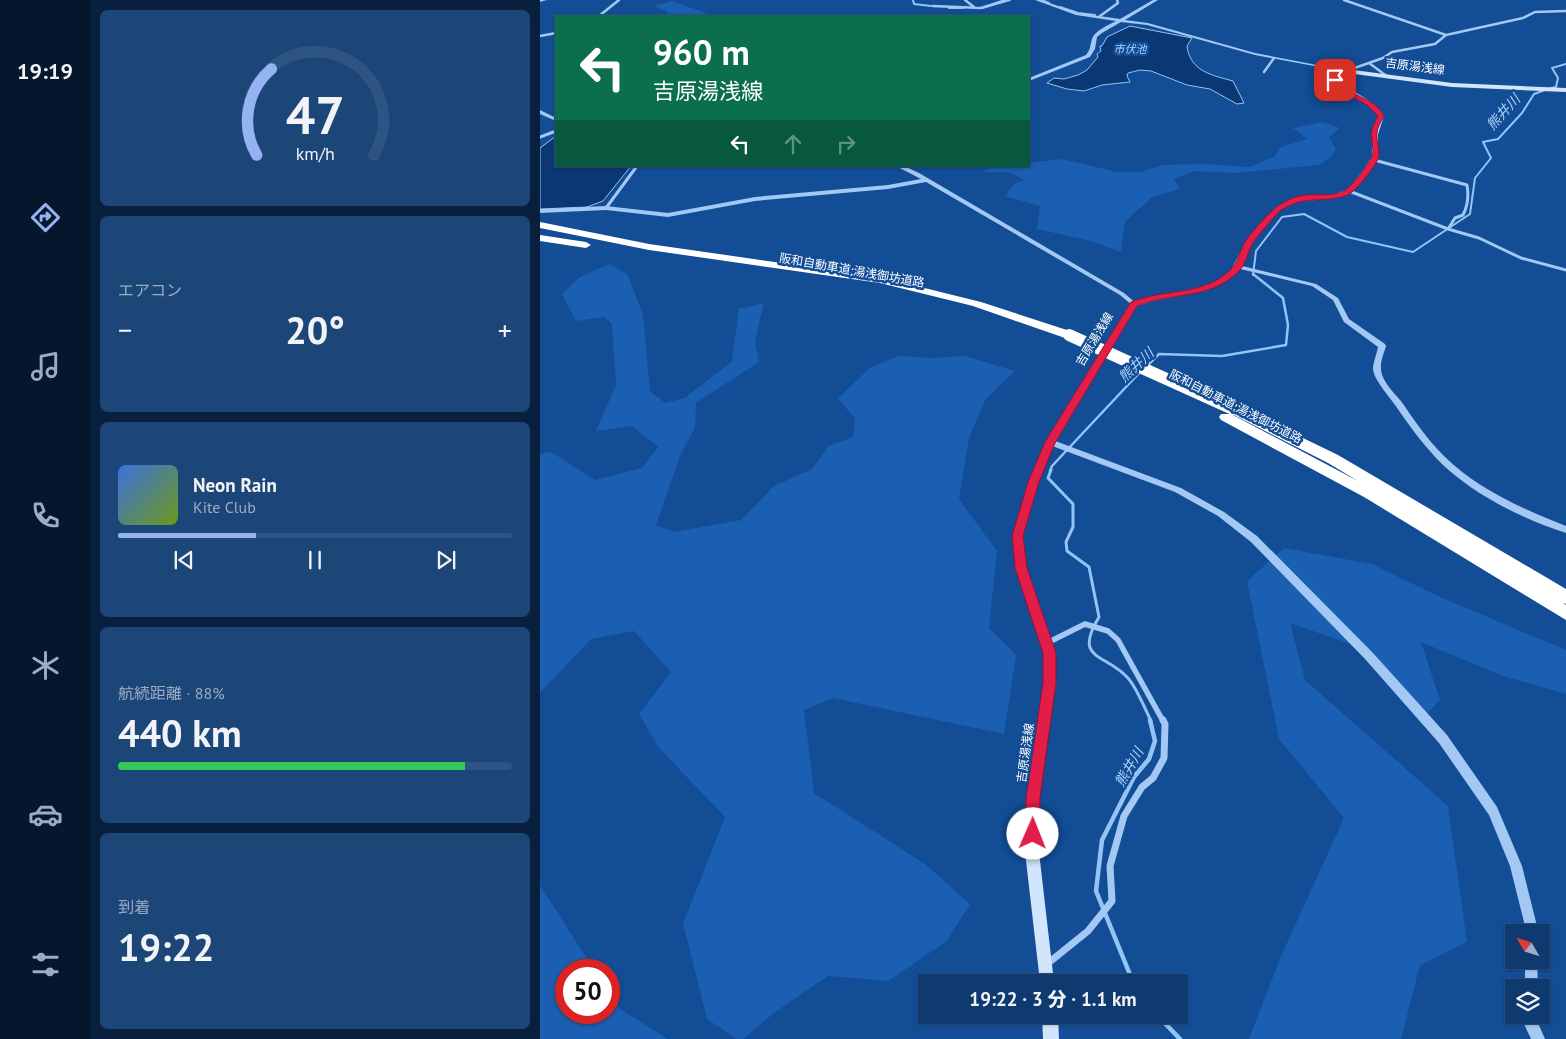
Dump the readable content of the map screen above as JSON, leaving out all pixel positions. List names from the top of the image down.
{
  "streets": {
    "highway": ["阪和自動車道;湯浅御坊道路"],
    "main road": ["吉原湯浅線"]
  },
  "water": ["市伏池", "熊井川"],
  "north": "top left",
  "page": {
    "tabs": "19:19",
    "turn": ["960 m", "吉原湯浅線"],
    "tile": [
      "エアコン",
      ["航続距離 · 88%", "440 km"],
      ["到着", "19:22"]
    ],
    "heat": ["−", "20°", "+"],
    "song": ["Neon Rain", "Kite Club"],
    "limit": "50",
    "trip": "19:22 · 3 分 · 1.1 km",
    "gauge": ["47", "km/h"]
  }
}
